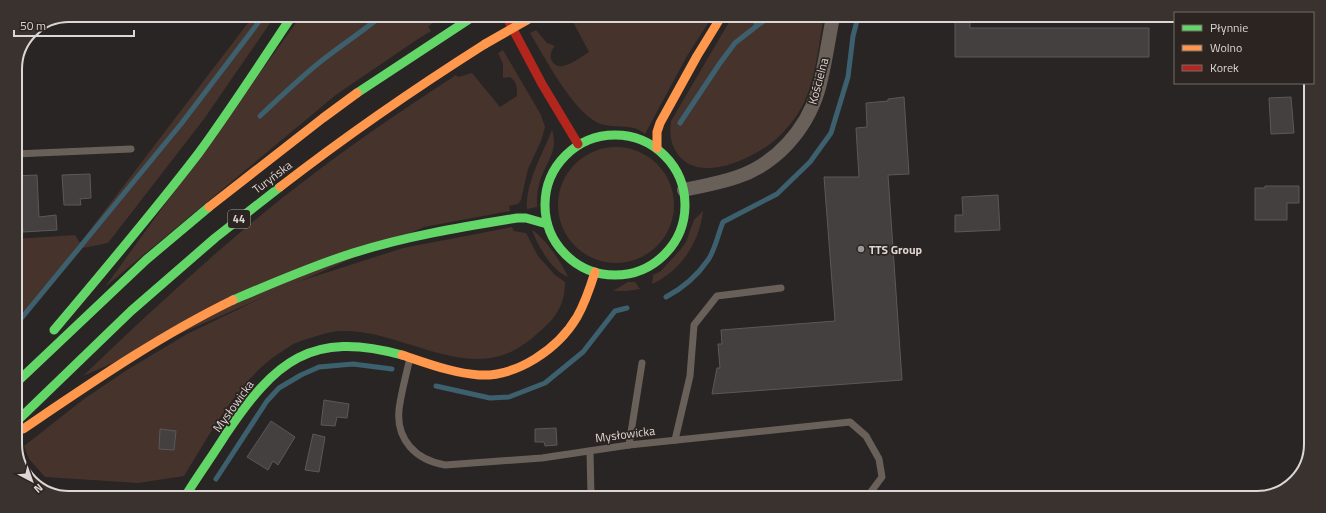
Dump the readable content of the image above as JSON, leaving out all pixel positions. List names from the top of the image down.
{
  "streets": {
    "main road": ["Turyńska", "44", "Mysłowicka"],
    "street": ["Kościelna"]
  },
  "crossings": [
    ["Kościelna", "Mysłowicka"]
  ],
  "places": ["TTS Group"],
  "legend": ["Płynnie", "Wolno", "Korek"],
  "scale_bar": "50 m",
  "north": "bottom right"
}
